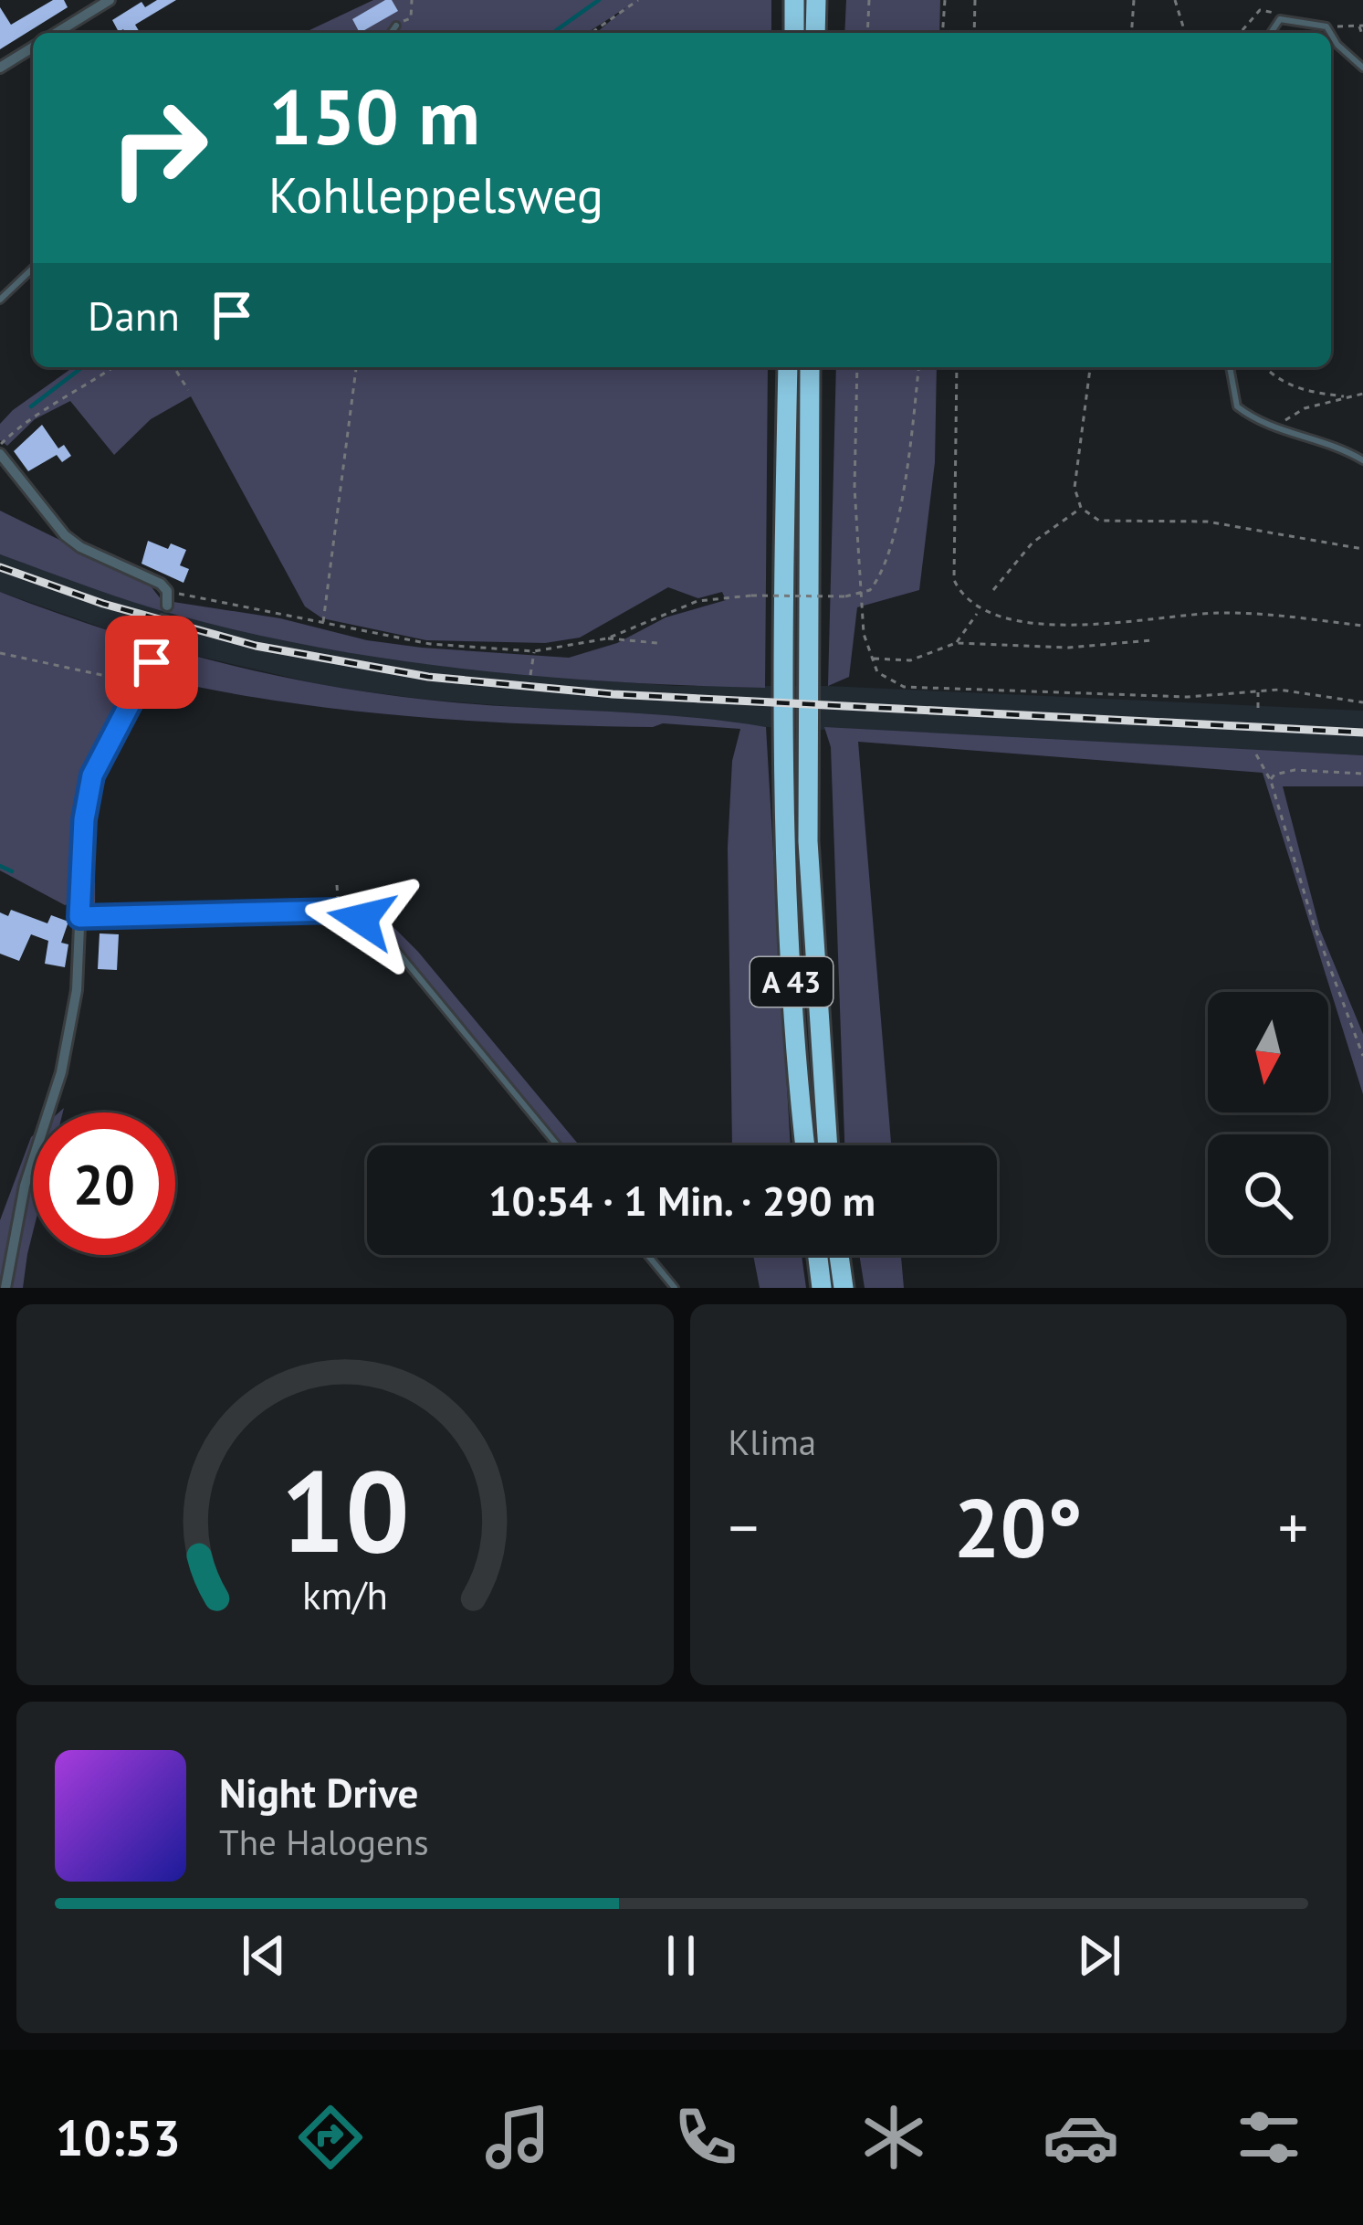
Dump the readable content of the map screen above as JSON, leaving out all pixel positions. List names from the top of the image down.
{
  "streets": {
    "highway": ["A 43"]
  },
  "north": "bottom",
  "page": {
    "turn": ["150 m", "Kohlleppelsweg"],
    "then": "Dann",
    "limit": "20",
    "trip": "10:54 · 1 Min. · 290 m",
    "tile": "Klima",
    "heat": ["−", "20°", "+"],
    "song": ["Night Drive", "The Halogens"],
    "tabs": "10:53",
    "gauge": ["10", "km/h"]
  }
}
